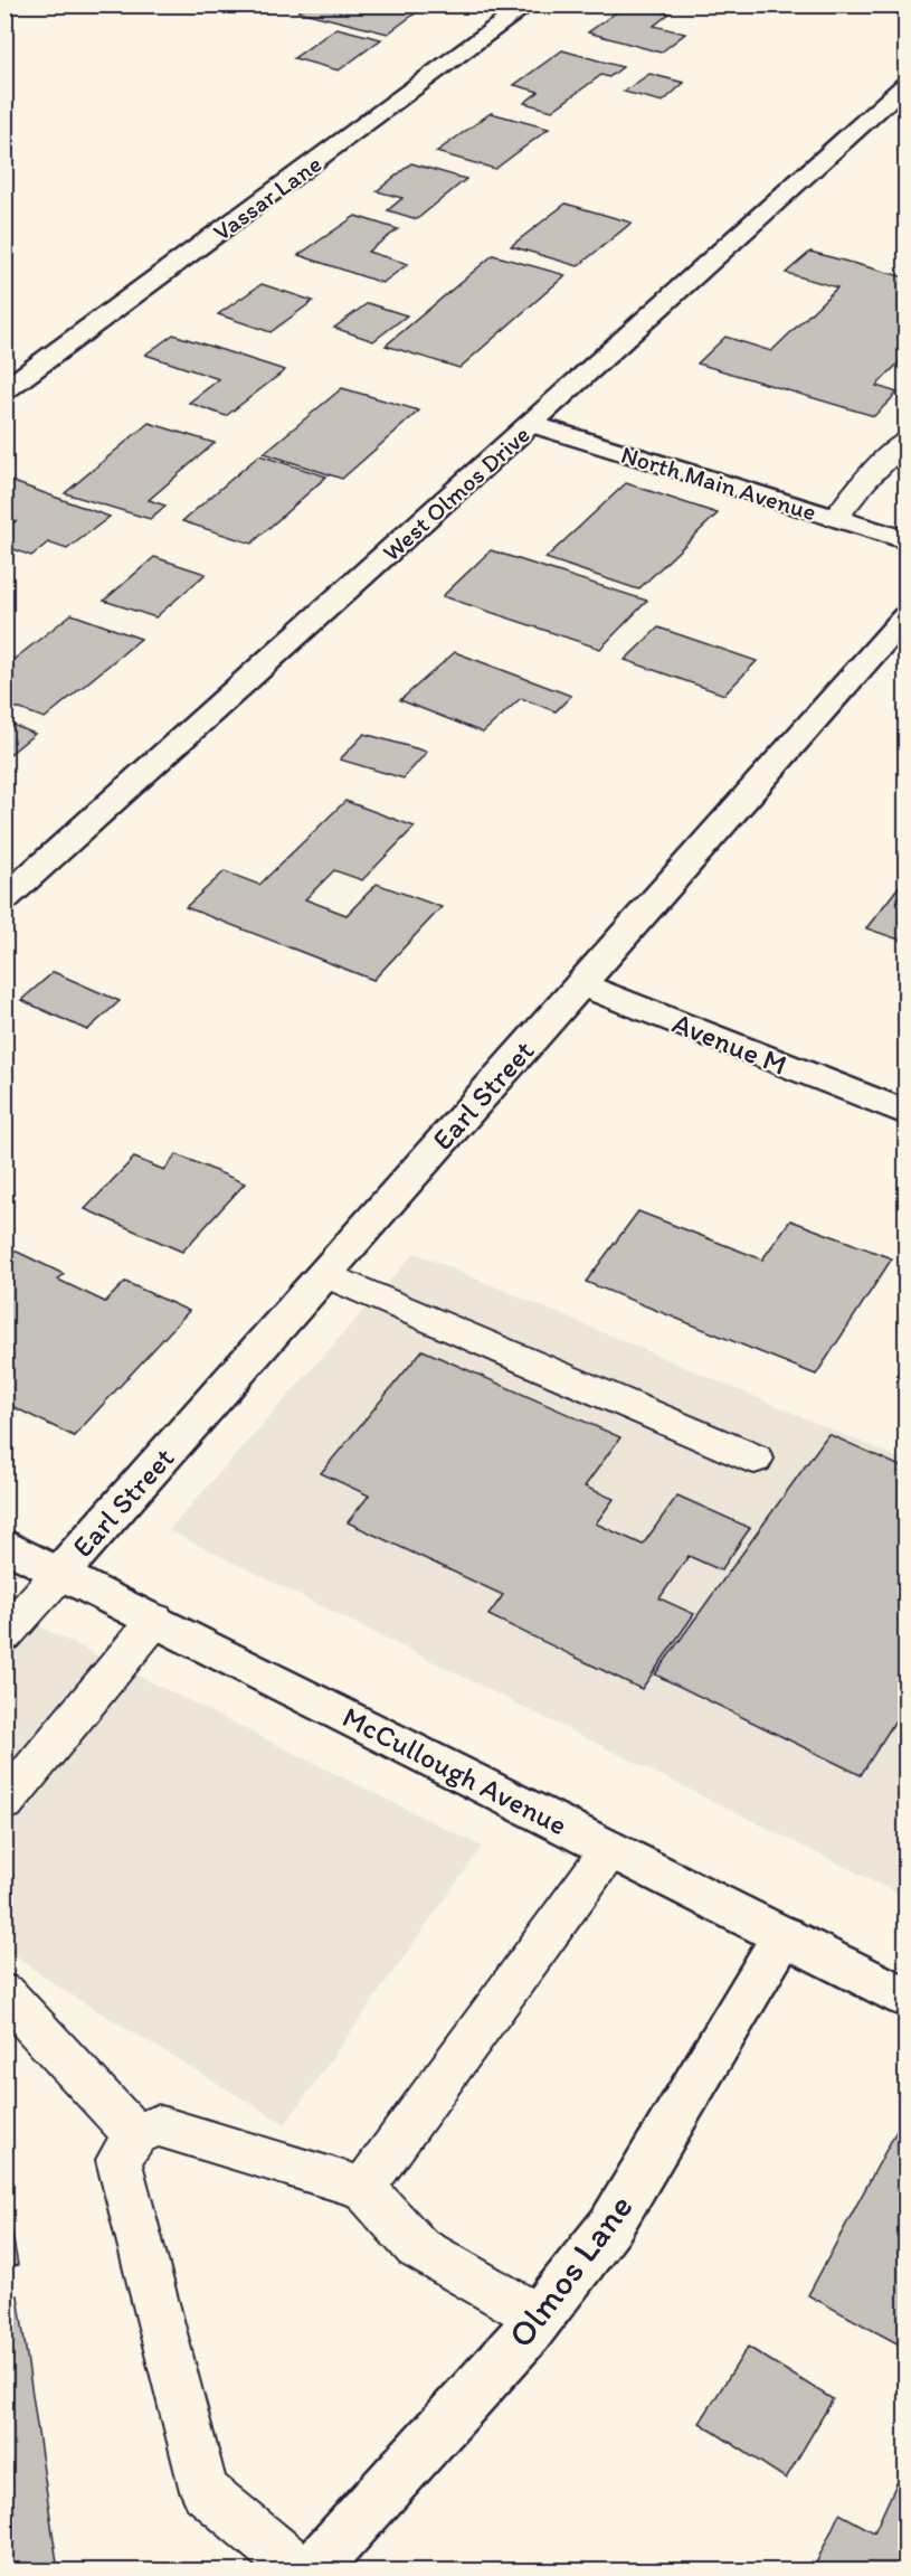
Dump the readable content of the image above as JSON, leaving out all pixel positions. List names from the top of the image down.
{
  "streets": {
    "street": [
      "Vassar Lane",
      "North Main Avenue",
      "West Olmos Drive",
      "Avenue M",
      "Earl Street",
      "McCullough Avenue",
      "Olmos Lane"
    ]
  },
  "crossings": [
    ["North Main Avenue", "West Olmos Drive"],
    ["Avenue M", "Earl Street"],
    ["Earl Street", "McCullough Avenue"],
    ["McCullough Avenue", "Olmos Lane"]
  ]
}
